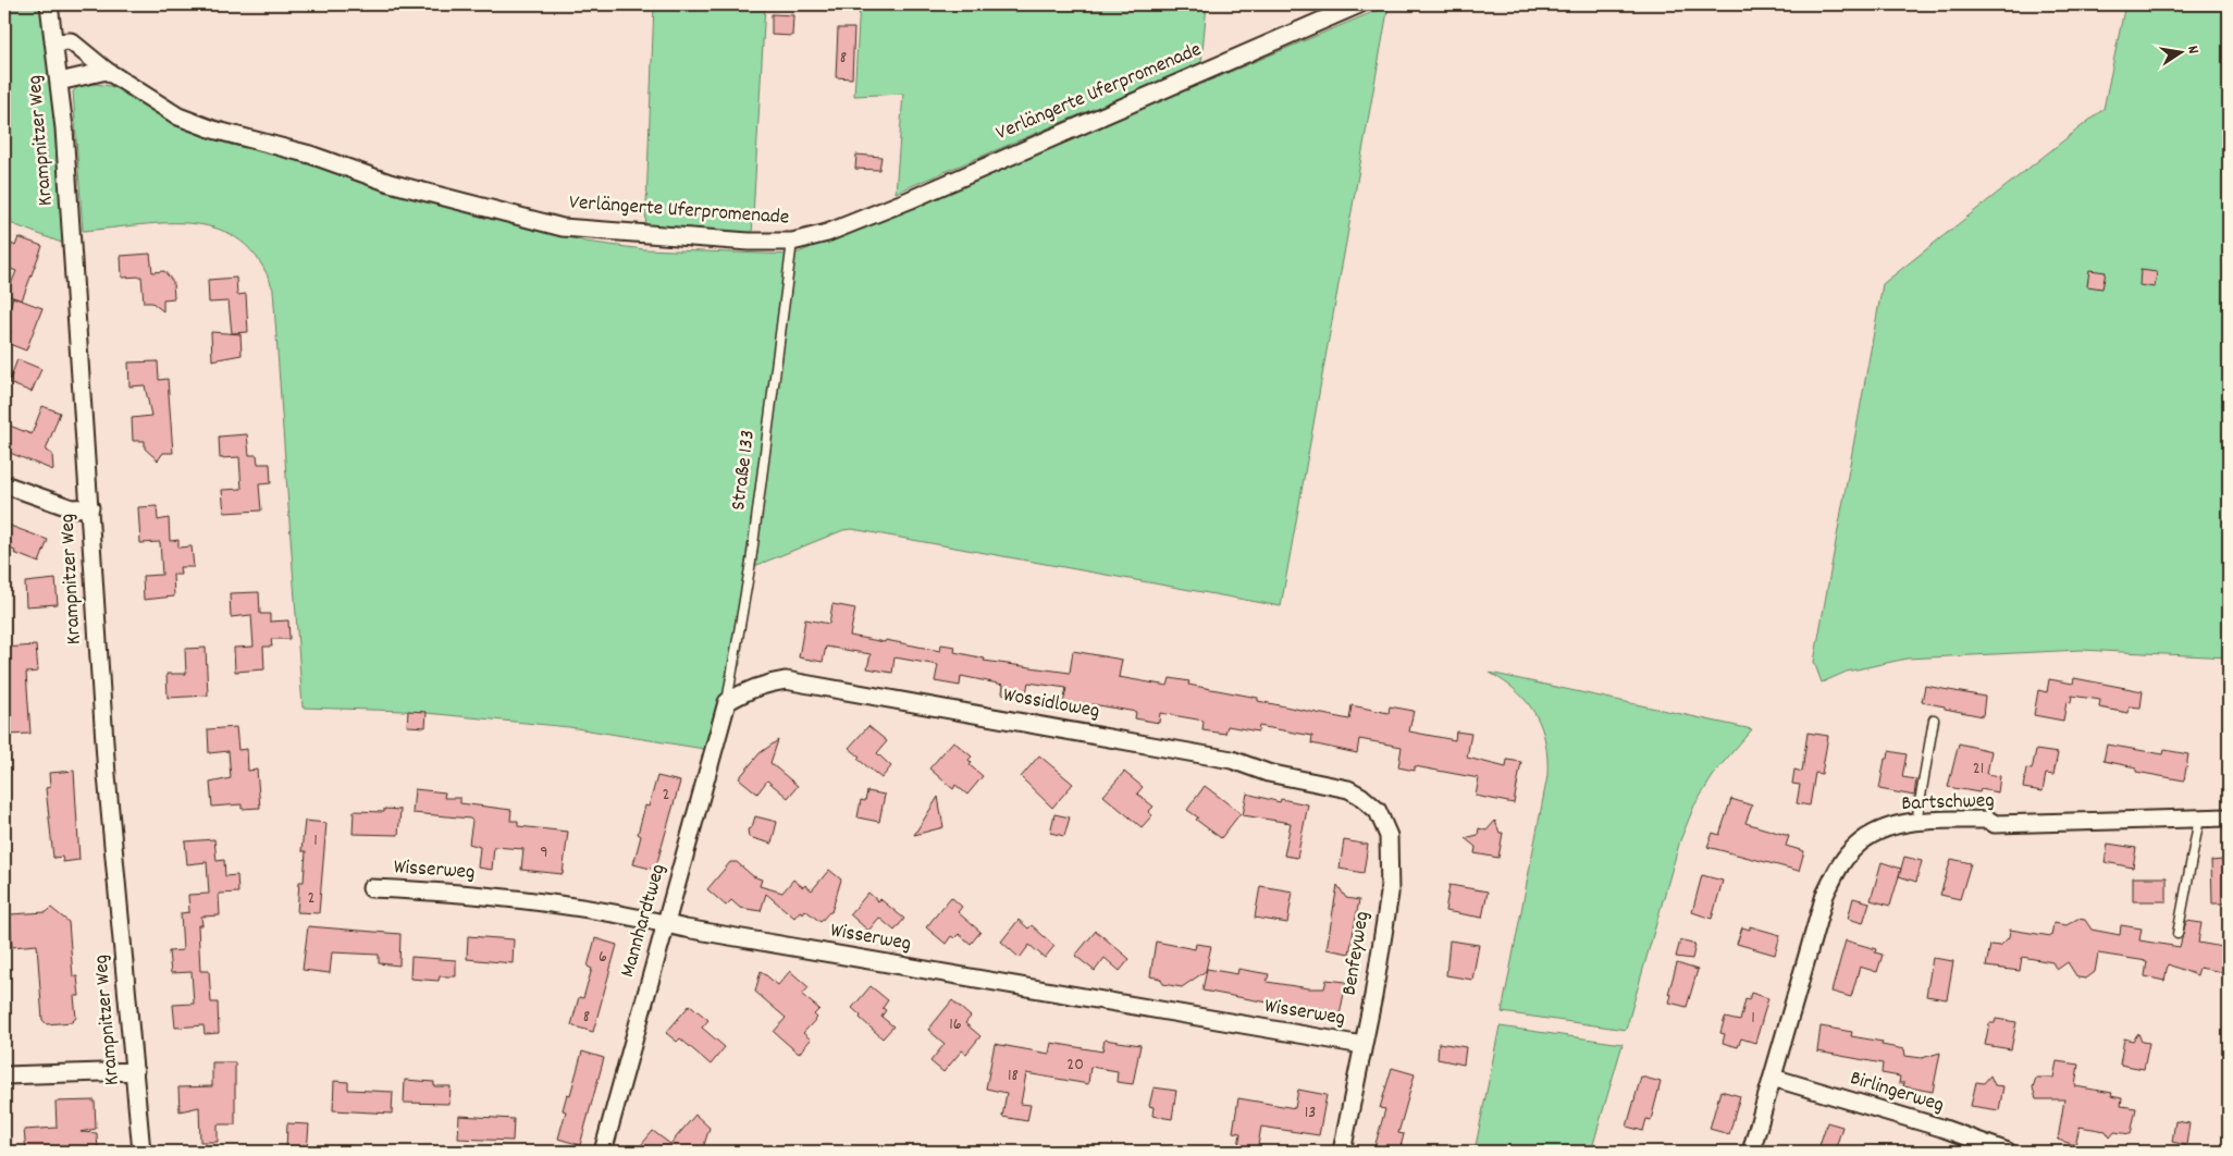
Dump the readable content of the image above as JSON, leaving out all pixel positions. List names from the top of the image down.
{
  "streets": {
    "street": [
      "Verlängerte Uferpromenade",
      "Krampnitzer Weg",
      "Wossidloweg",
      "Bartschweg",
      "Wisserweg",
      "Mannhardtweg",
      "Benfeyweg",
      "Birlingerweg"
    ],
    "lane": ["Straße 133"]
  },
  "crossings": [
    ["Verlängerte Uferpromenade", "Krampnitzer Weg"],
    ["Verlängerte Uferpromenade", "Straße 133"],
    ["Straße 133", "Wossidloweg"],
    ["Straße 133", "Mannhardtweg"],
    ["Wossidloweg", "Mannhardtweg"],
    ["Wossidloweg", "Benfeyweg"],
    ["Bartschweg", "Birlingerweg"],
    ["Wisserweg", "Mannhardtweg"],
    ["Wisserweg", "Benfeyweg"]
  ],
  "house_numbers": [
    "8",
    "21",
    "2",
    "1",
    "9",
    "2",
    "6",
    "8",
    "1",
    "16",
    "20",
    "18",
    "13"
  ],
  "north": "right"
}
